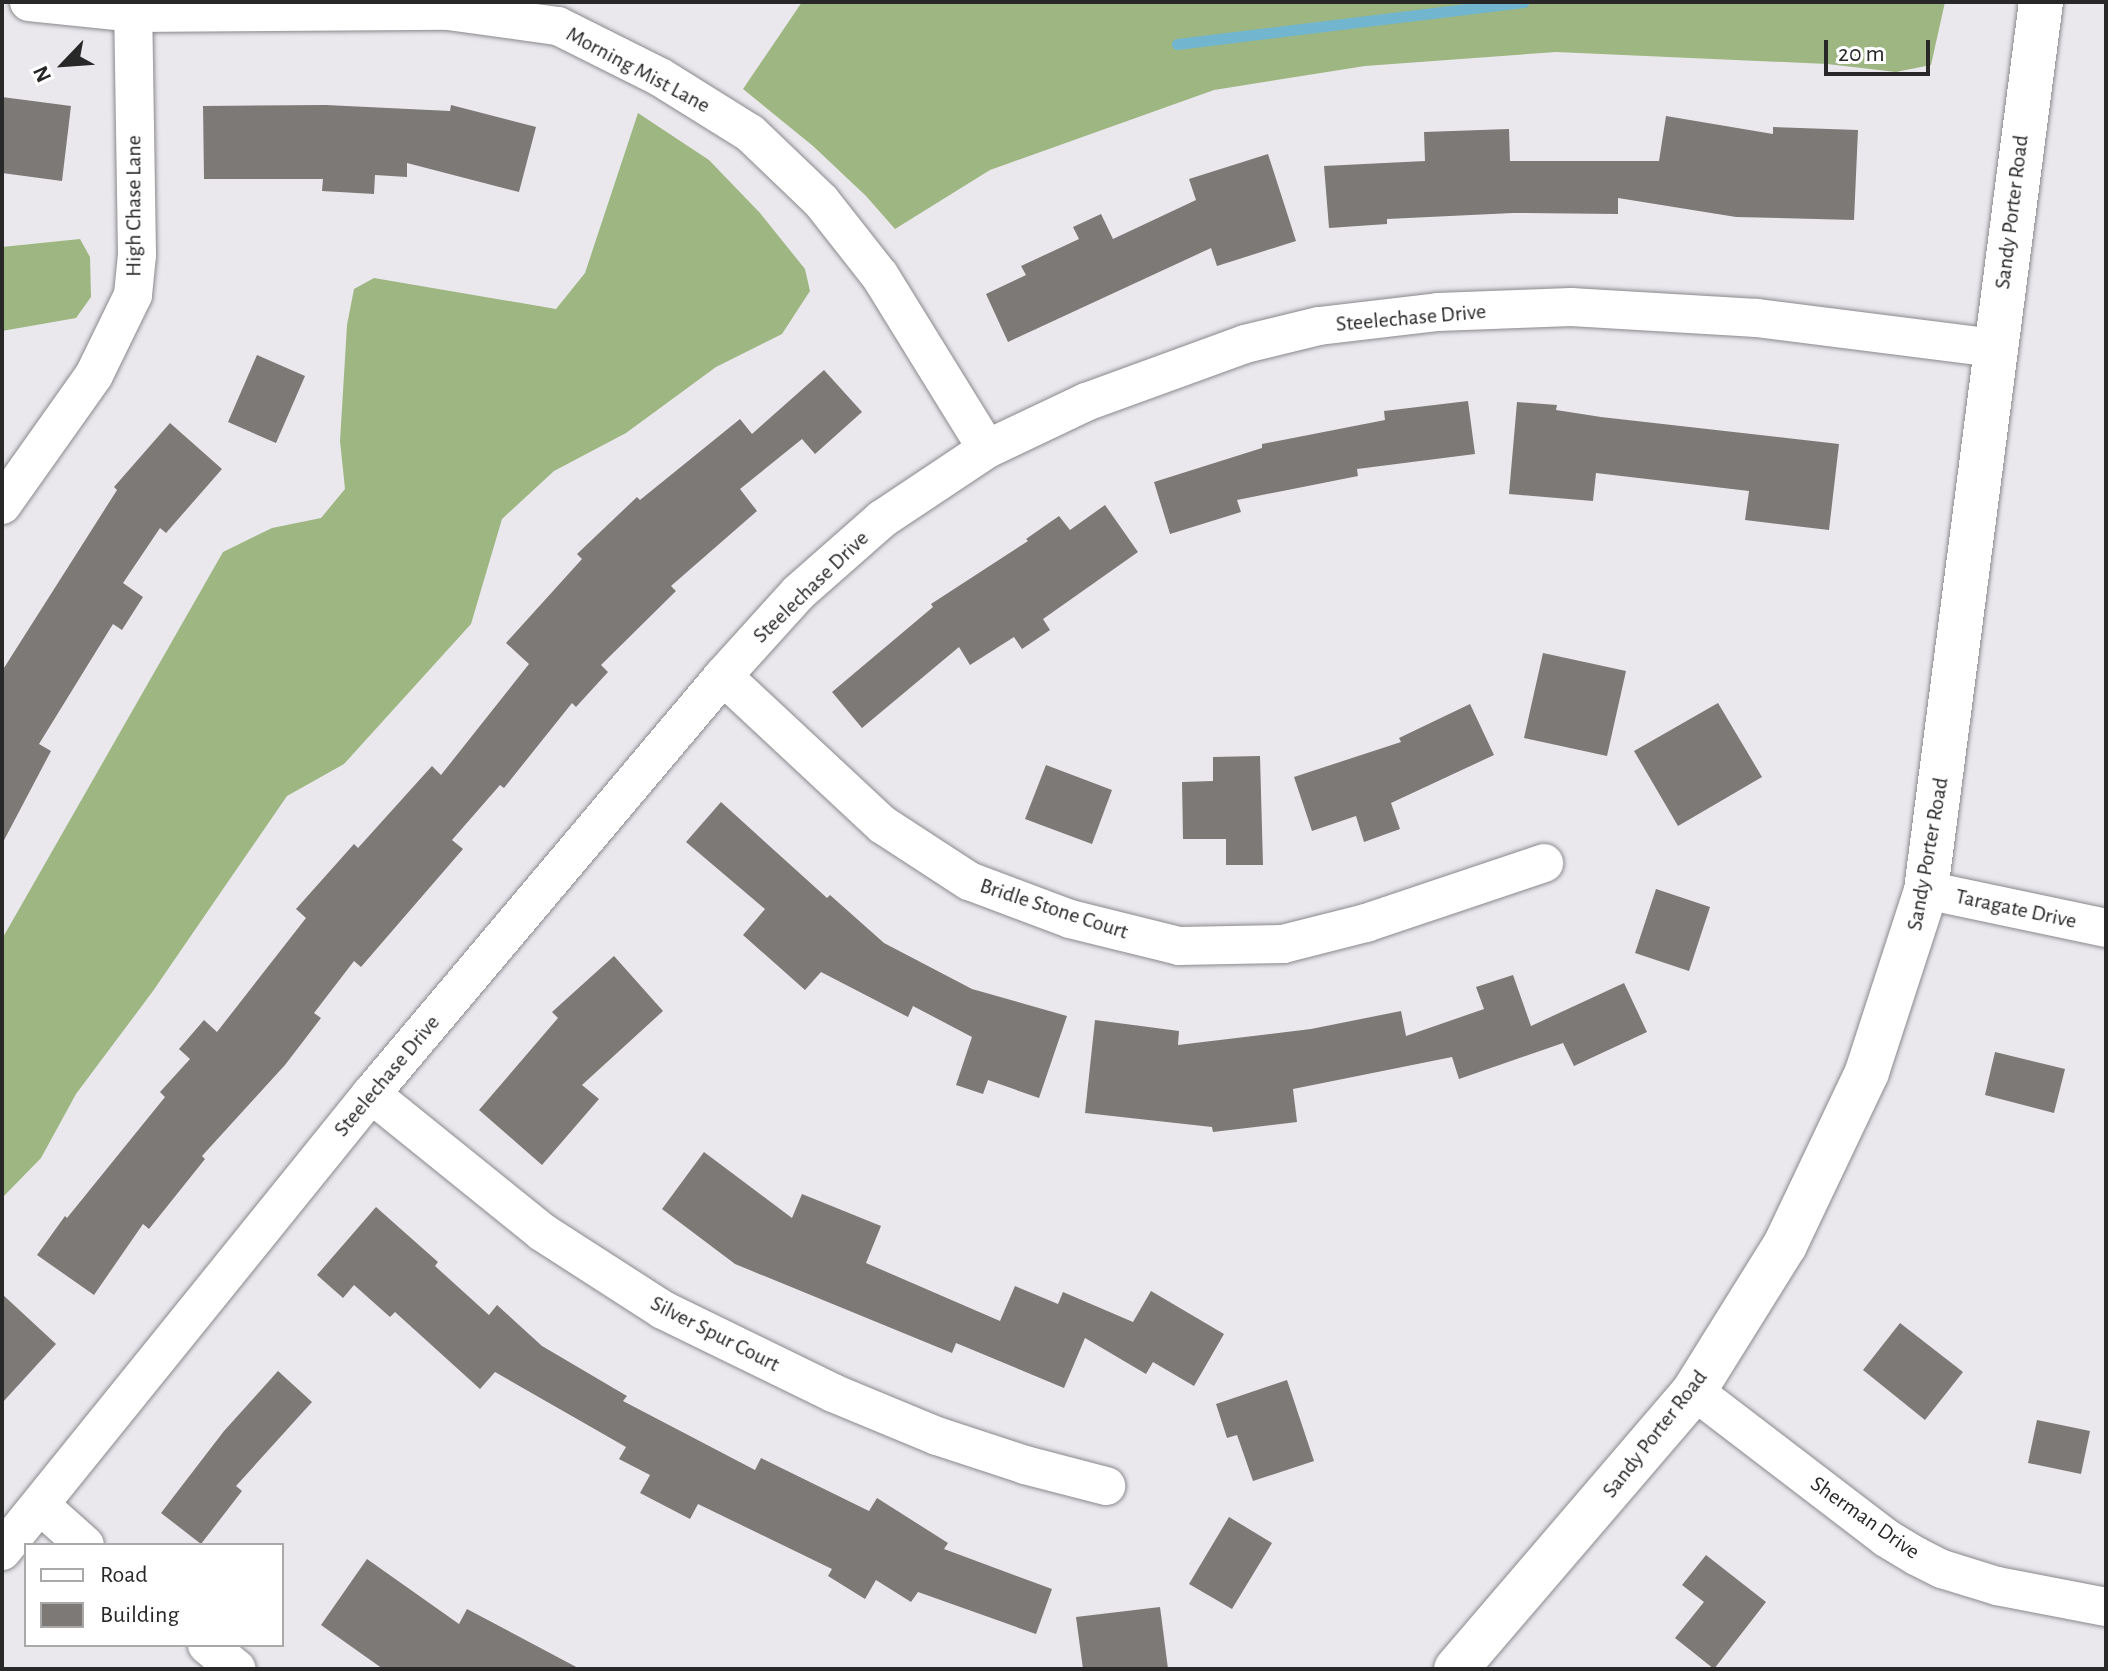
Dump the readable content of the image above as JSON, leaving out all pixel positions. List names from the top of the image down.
{
  "streets": {
    "street": [
      "Morning Mist Lane",
      "High Chase Lane",
      "Sandy Porter Road",
      "Steelechase Drive",
      "Bridle Stone Court",
      "Taragate Drive",
      "Silver Spur Court",
      "Sherman Drive"
    ]
  },
  "crossings": [
    ["Morning Mist Lane", "High Chase Lane"],
    ["Morning Mist Lane", "Steelechase Drive"],
    ["Sandy Porter Road", "Steelechase Drive"],
    ["Sandy Porter Road", "Taragate Drive"],
    ["Sandy Porter Road", "Sherman Drive"],
    ["Steelechase Drive", "Bridle Stone Court"],
    ["Steelechase Drive", "Silver Spur Court"]
  ],
  "legend": ["Road", "Building"],
  "scale_bar": "20 m",
  "north": "bottom left"
}
